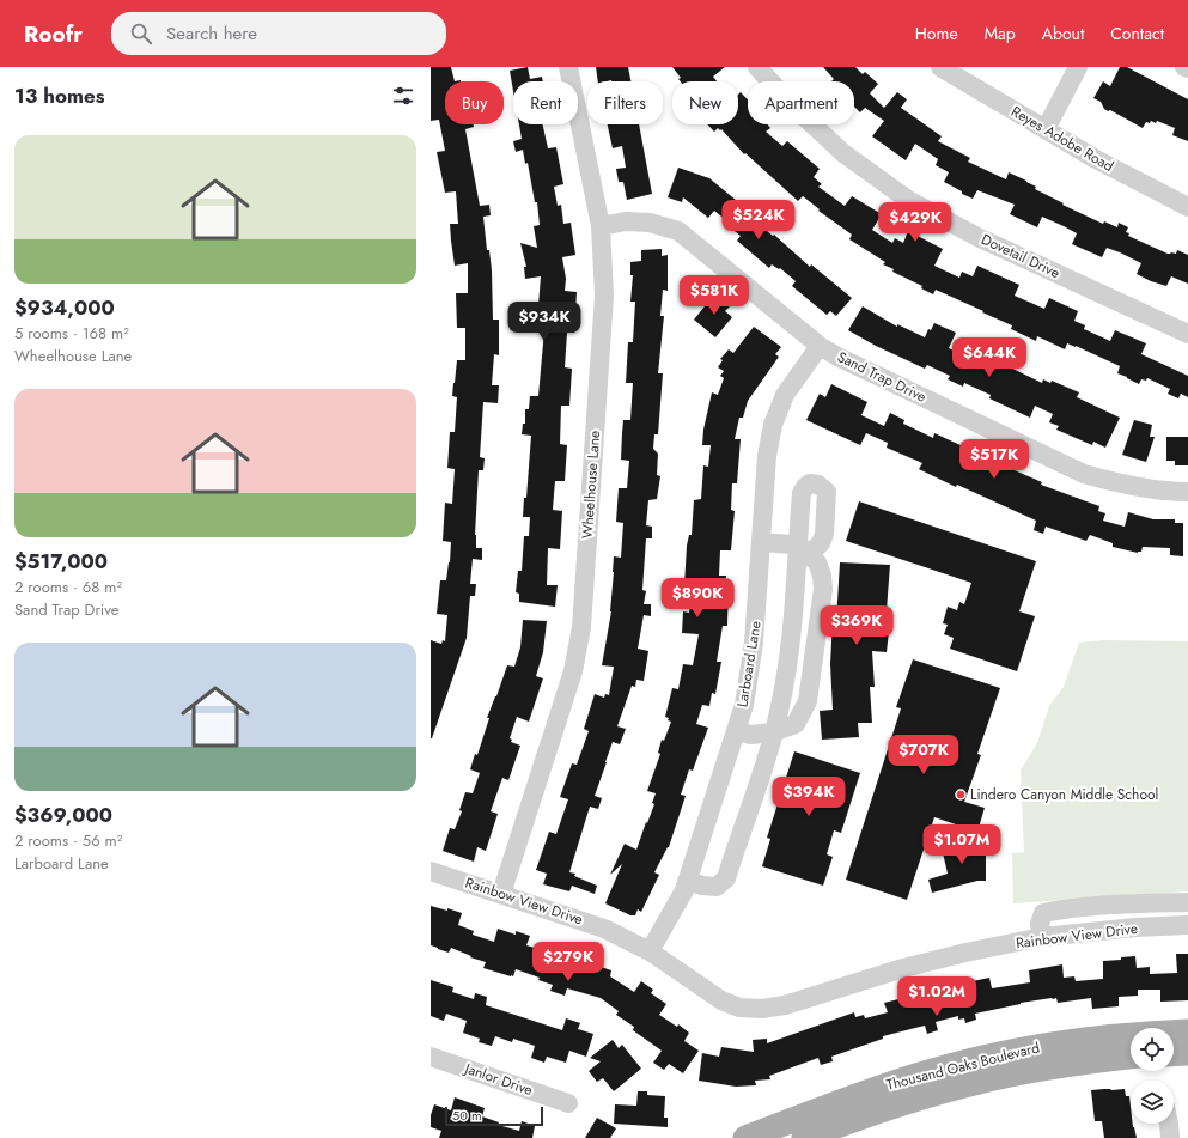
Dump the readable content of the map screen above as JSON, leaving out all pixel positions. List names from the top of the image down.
{
  "streets": {
    "main road": ["Thousand Oaks Boulevard"],
    "street": [
      "Reyes Adobe Road",
      "Dovetail Drive",
      "Sand Trap Drive",
      "Wheelhouse Lane",
      "Larboard Lane",
      "Rainbow View Drive",
      "Janlor Drive"
    ]
  },
  "crossings": [
    ["Sand Trap Drive", "Wheelhouse Lane"],
    ["Sand Trap Drive", "Larboard Lane"],
    ["Wheelhouse Lane", "Rainbow View Drive"],
    ["Larboard Lane", "Rainbow View Drive"]
  ],
  "places": ["Lindero Canyon Middle School"],
  "scale_bar": "50 m",
  "page": {
    "header": "Roofr",
    "search": "Search here",
    "nav": [
      "Home",
      "Map",
      "About",
      "Contact"
    ],
    "heading": "13 homes",
    "chip": [
      "Buy",
      "Rent",
      "Filters",
      "New",
      "Apartment"
    ],
    "list": [
      {
        "name": "$934,000",
        "note": "5 rooms · 168 m² · Wheelhouse Lane"
      },
      {
        "name": "$517,000",
        "note": "2 rooms · 68 m² · Sand Trap Drive"
      },
      {
        "name": "$369,000",
        "note": "2 rooms · 56 m² · Larboard Lane"
      }
    ],
    "price": [
      "$524K",
      "$429K",
      "$581K",
      "$934K",
      "$644K",
      "$517K",
      "$890K",
      "$369K",
      "$707K",
      "$394K",
      "$1.07M",
      "$279K",
      "$1.02M"
    ],
    "scale": "50 m"
  }
}
